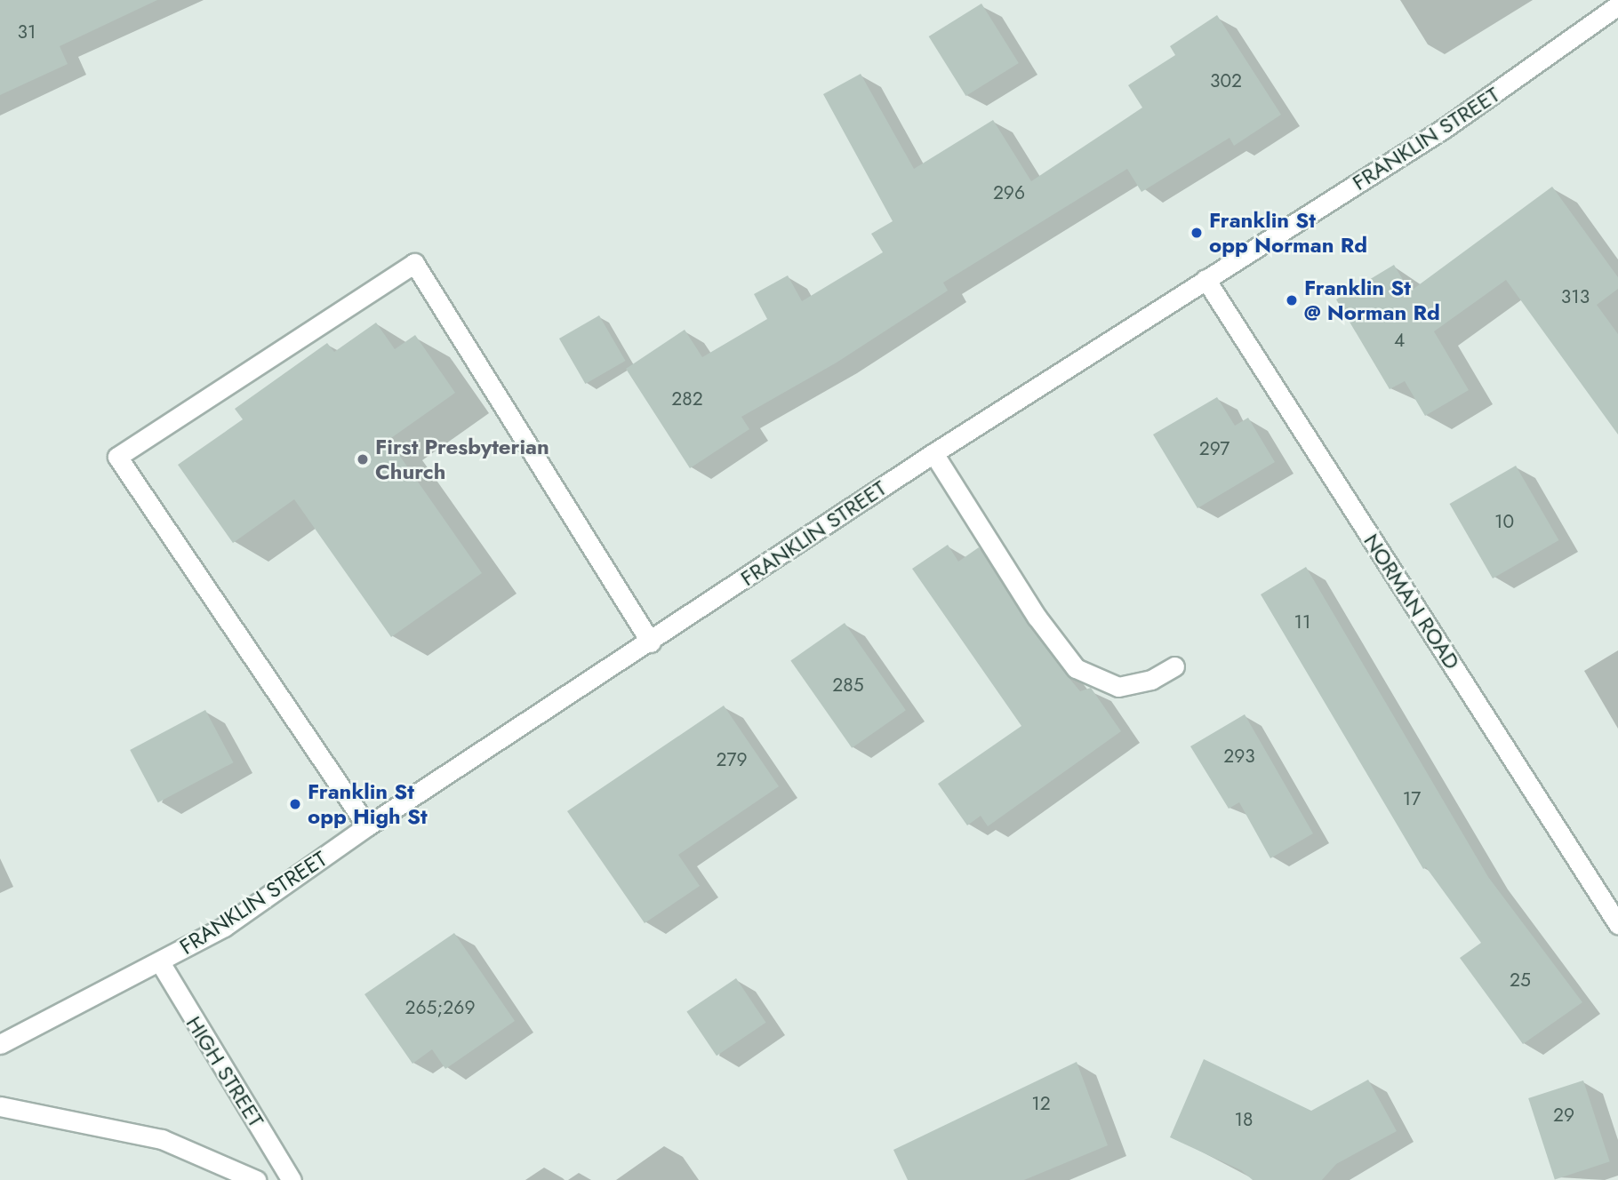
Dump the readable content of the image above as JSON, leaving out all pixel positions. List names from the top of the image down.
{
  "streets": {
    "main road": ["FRANKLIN STREET", "NORMAN ROAD", "HIGH STREET"]
  },
  "crossings": [
    ["FRANKLIN STREET", "NORMAN ROAD"],
    ["FRANKLIN STREET", "HIGH STREET"]
  ],
  "places": [
    "Franklin St opp Norman Rd",
    "Franklin St @ Norman Rd",
    "First Presbyterian Church",
    "Franklin St opp High St"
  ],
  "house_numbers": [
    "31",
    "302",
    "296",
    "313",
    "4",
    "282",
    "297",
    "10",
    "11",
    "285",
    "293",
    "279",
    "17",
    "25",
    "265;269",
    "12",
    "29",
    "18"
  ]
}
